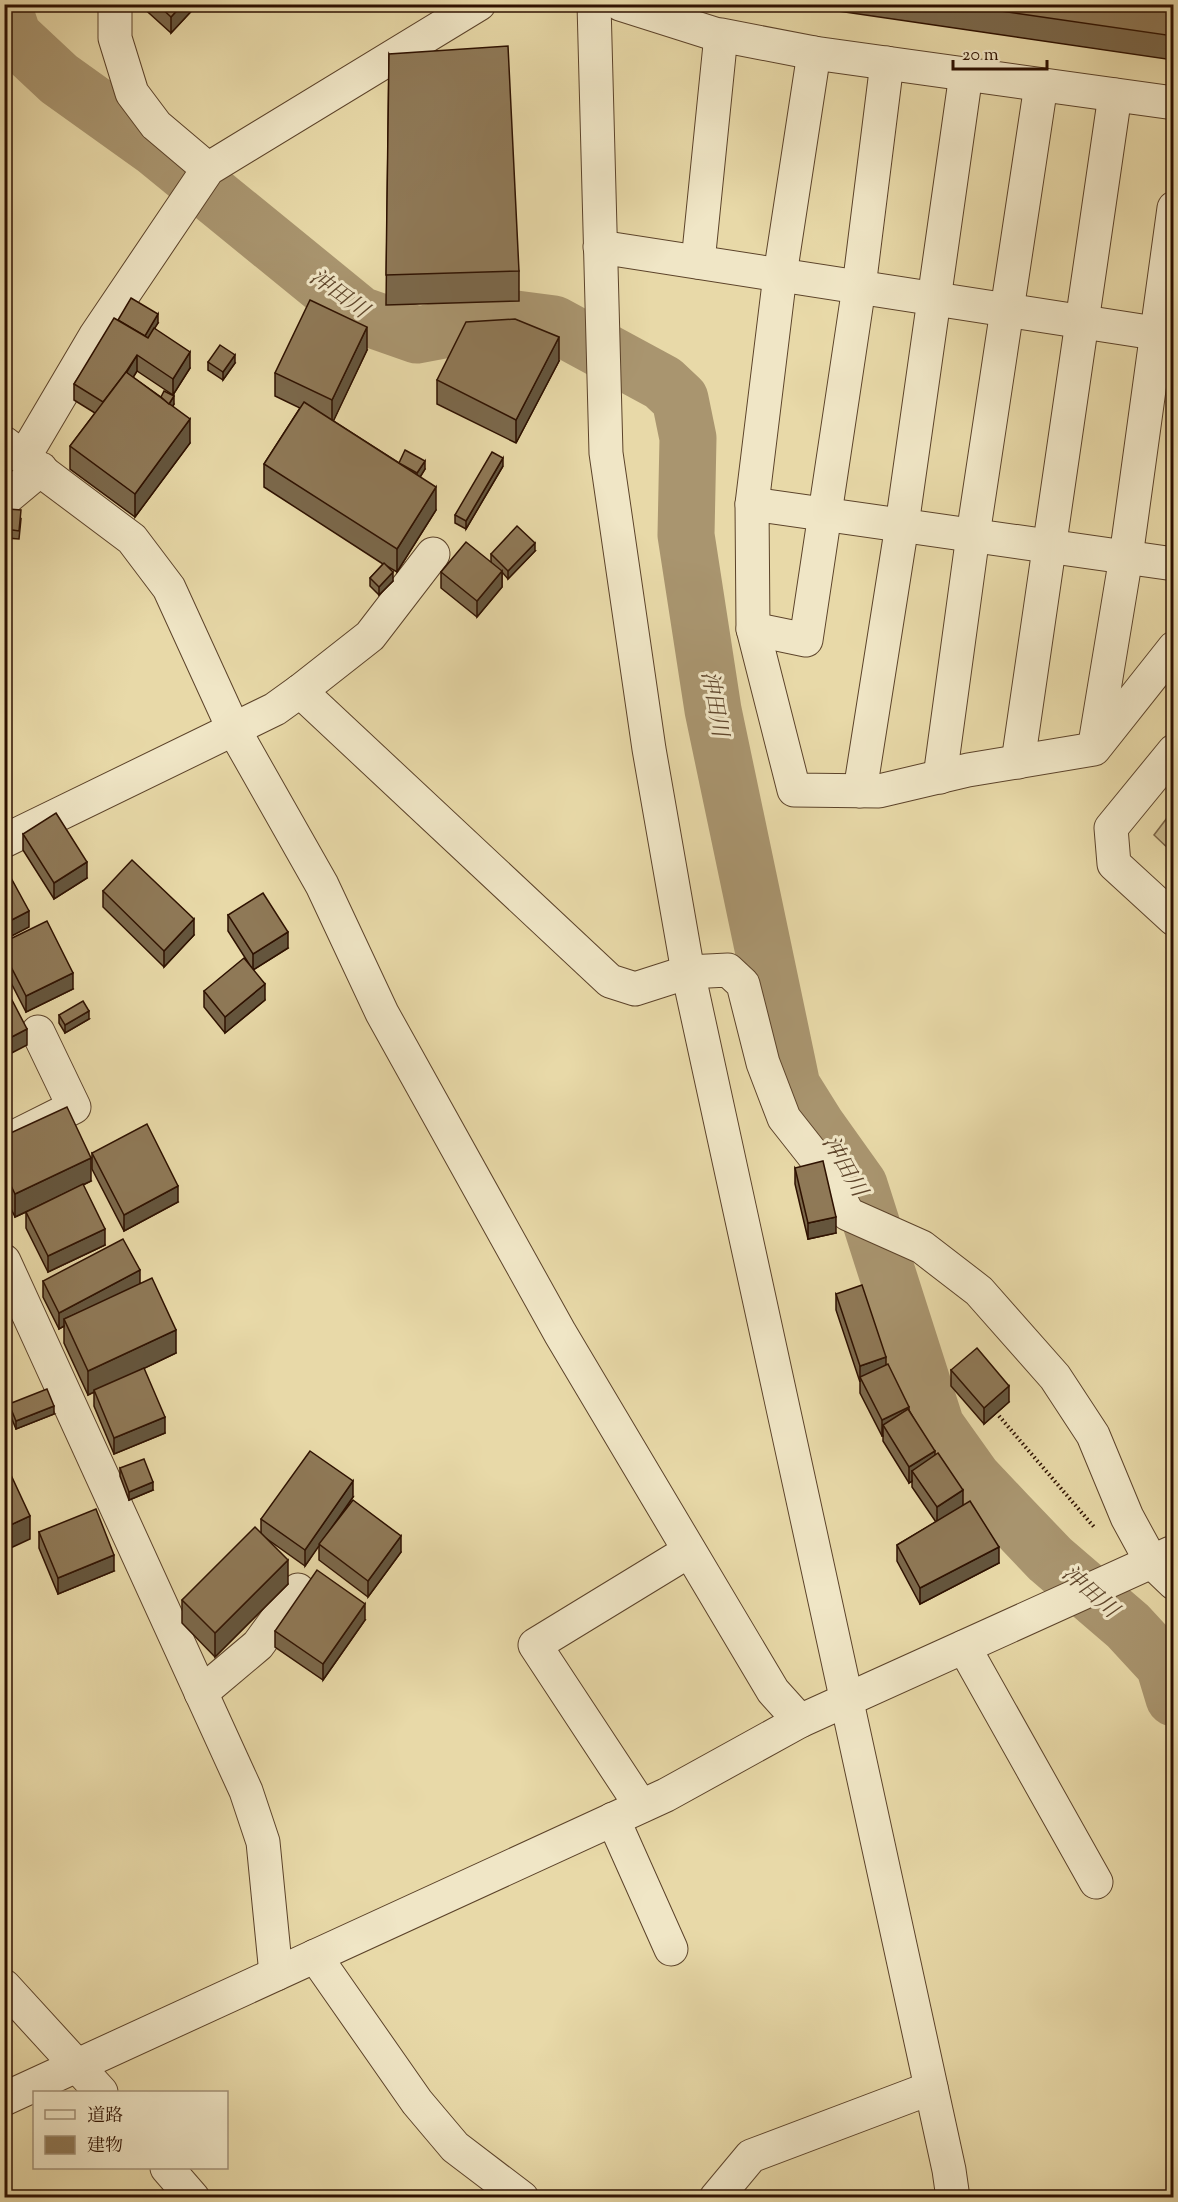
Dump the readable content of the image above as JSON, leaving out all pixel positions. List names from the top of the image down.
{
  "water": ["沖田川"],
  "legend": ["道路", "建物"],
  "scale_bar": "20 m"
}
